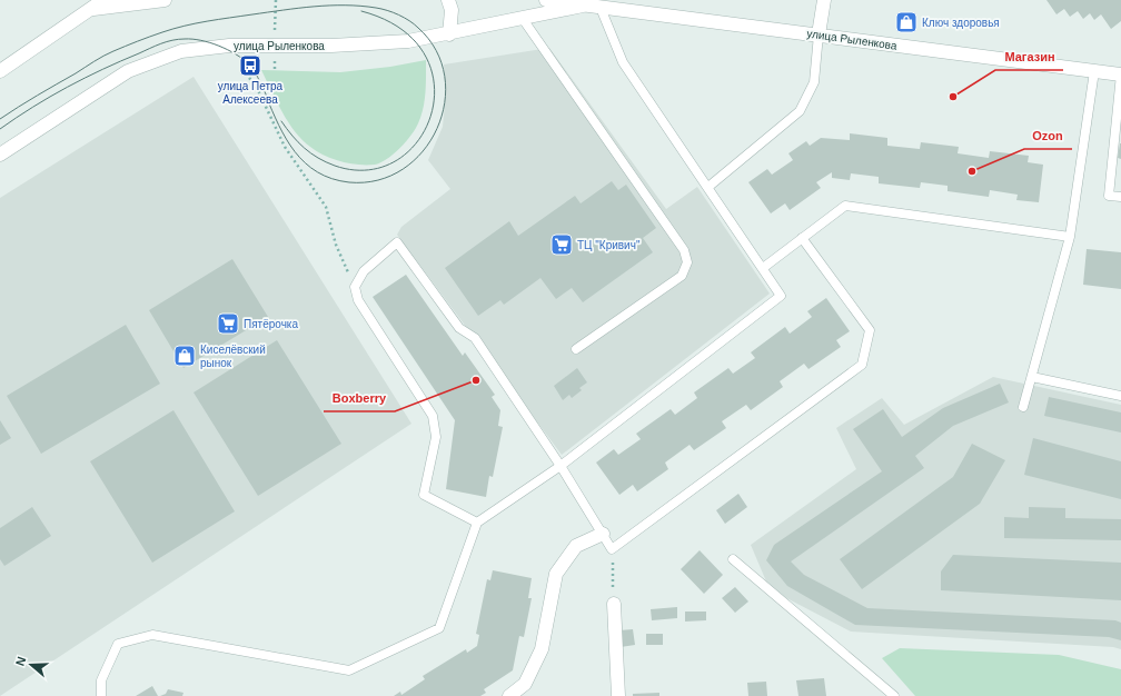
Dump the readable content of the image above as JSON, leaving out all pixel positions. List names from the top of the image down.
{
  "streets": {
    "street": ["улица Рыленкова"]
  },
  "places": {
    "shop": ["Ключ здоровья", "Киселёвский рынок"],
    "bus stop": ["улица Петра Алексеева"],
    "other": ["Магазин", "Ozon", "Boxberry"],
    "supermarket": ["ТЦ \"Кривич\"", "Пятёрочка"]
  },
  "north": "left"
}
